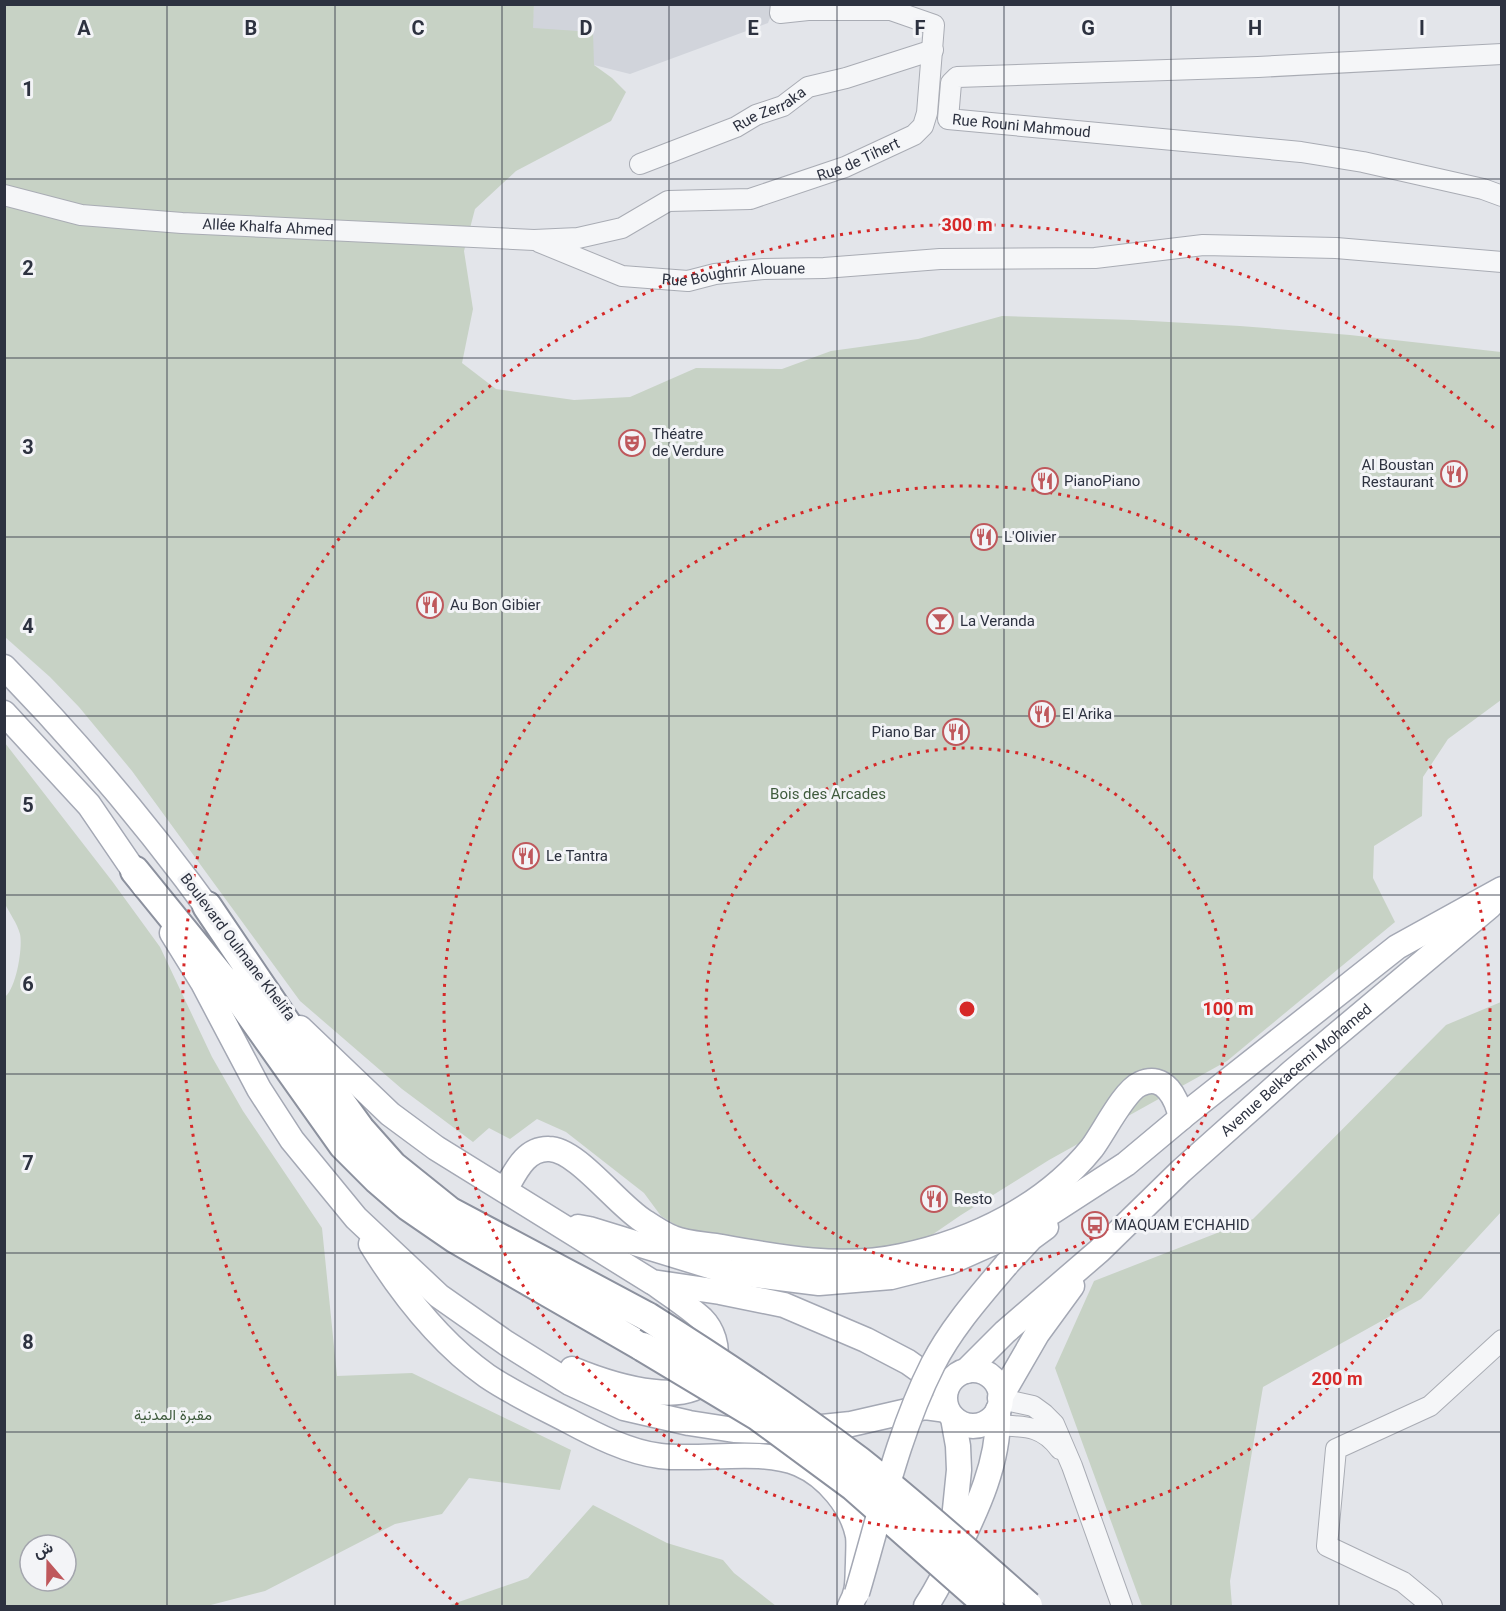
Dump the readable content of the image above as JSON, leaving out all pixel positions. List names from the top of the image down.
{
  "streets": {
    "main road": ["Boulevard Oulmane Khelifa", "Avenue Belkacemi Mohamed"],
    "street": [
      "Rue Zerraka",
      "Rue Rouni Mahmoud",
      "Rue de Tihert",
      "Allée Khalfa Ahmed",
      "Rue Boughrir Alouane"
    ]
  },
  "crossings": [
    ["Rue Zerraka", "Rue de Tihert"],
    ["Rue de Tihert", "Allée Khalfa Ahmed"],
    ["Rue de Tihert", "Rue Boughrir Alouane"],
    ["Allée Khalfa Ahmed", "Rue Boughrir Alouane"]
  ],
  "parks": ["Bois des Arcades", "مقبرة المدنية"],
  "places": {
    "theatre": ["Théatre de Verdure"],
    "restaurant": [
      "Al Boustan Restaurant",
      "PianoPiano",
      "L'Olivier",
      "Au Bon Gibier",
      "El Arika",
      "Piano Bar",
      "Le Tantra",
      "Resto"
    ],
    "bar": ["La Veranda"],
    "bus stop": ["MAQUAM E'CHAHID"]
  },
  "north": "top",
  "grid": {
    "columns": [
      "A",
      "B",
      "C",
      "D",
      "E",
      "F",
      "G",
      "H",
      "I"
    ],
    "rows": [
      "1",
      "2",
      "3",
      "4",
      "5",
      "6",
      "7",
      "8"
    ]
  },
  "rings": ["300 m", "100 m", "200 m"]
}
